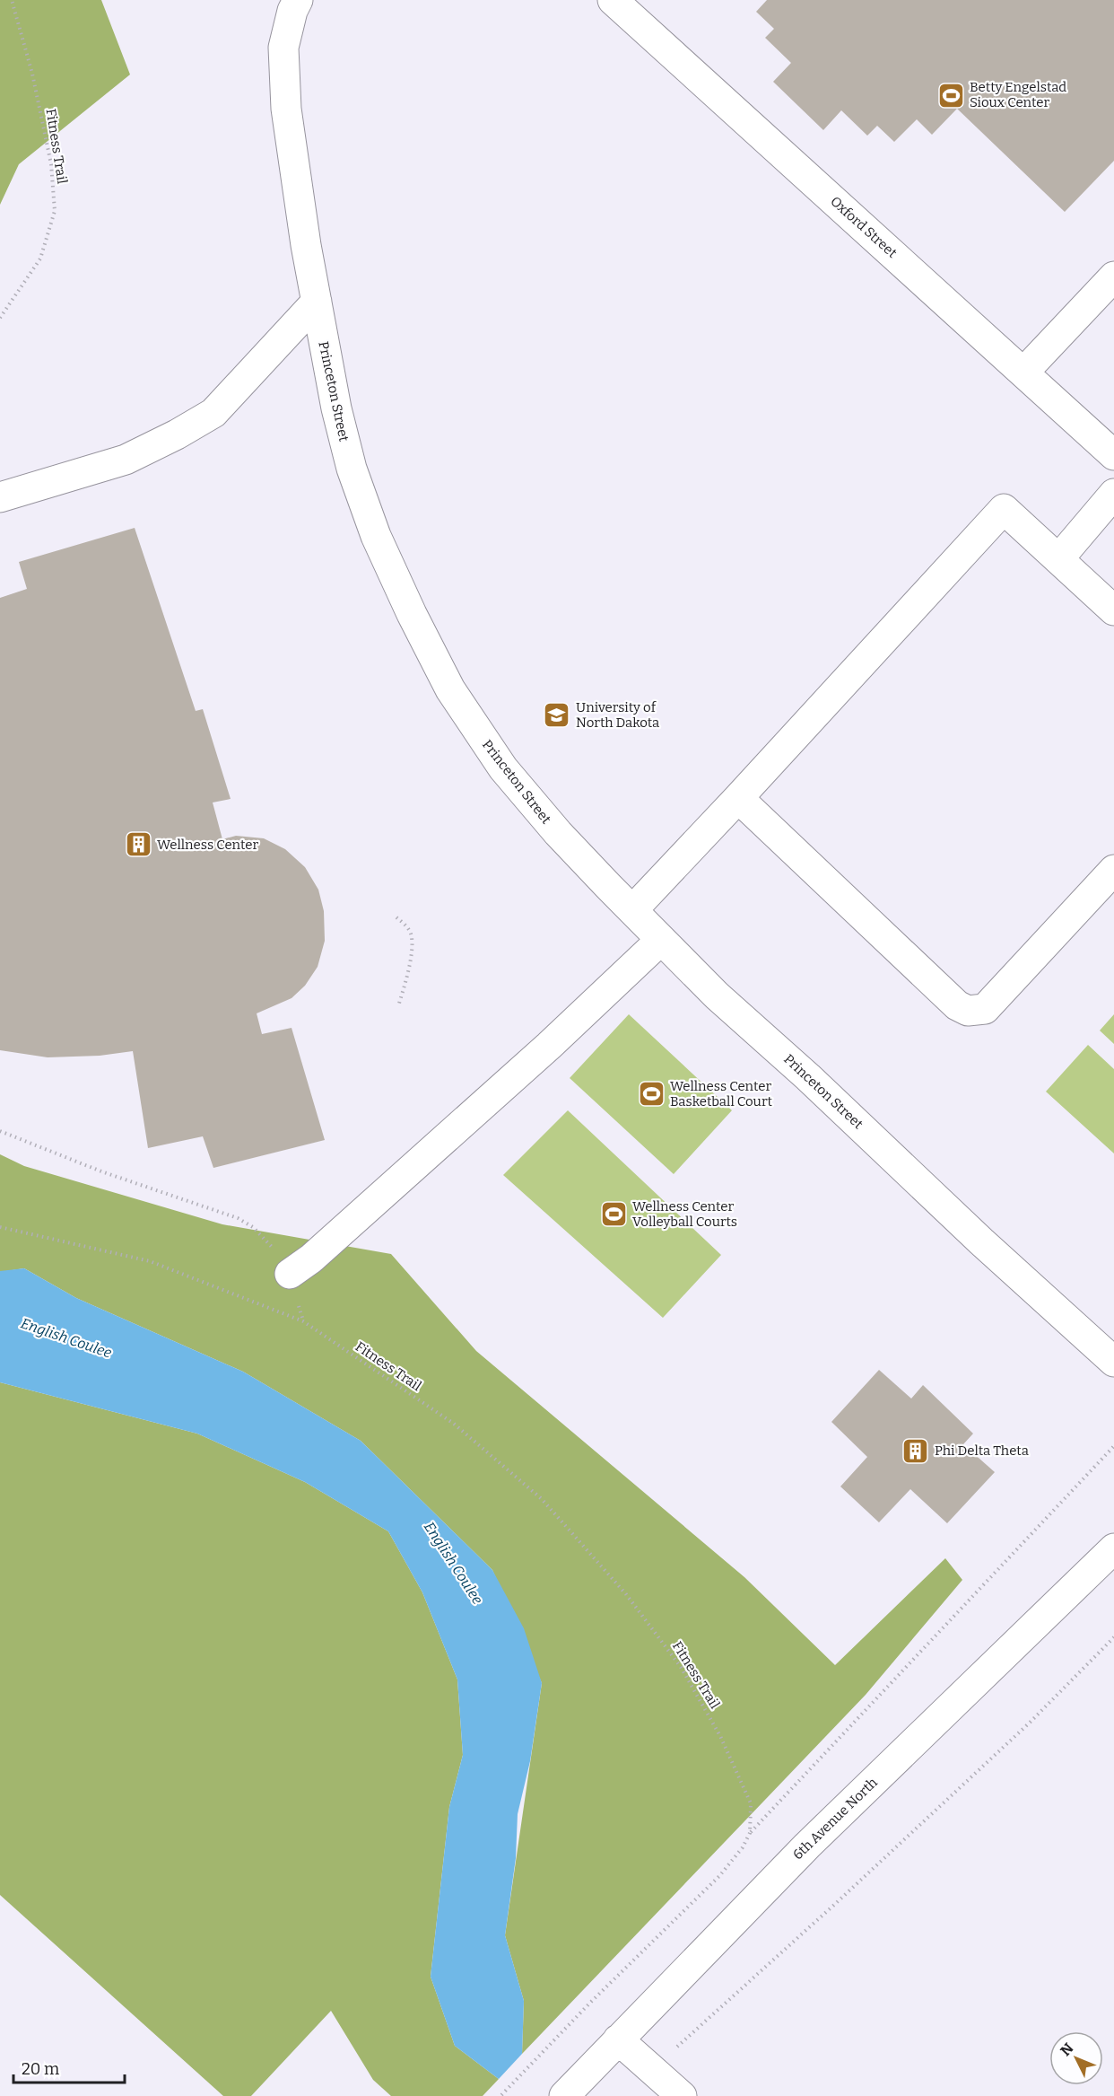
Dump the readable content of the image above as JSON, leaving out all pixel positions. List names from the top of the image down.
{
  "streets": {
    "street": ["Oxford Street", "Princeton Street", "6th Avenue North"],
    "path": ["Fitness Trail"]
  },
  "water": ["English Coulee"],
  "places": {
    "sports": ["Betty Engelstad Sioux Center", "Wellness Center Basketball Court", "Wellness Center Volleyball Courts"],
    "school or university": ["University of North Dakota"],
    "building": ["Wellness Center", "Phi Delta Theta"]
  },
  "scale_bar": "20 m",
  "north": "top left"
}
